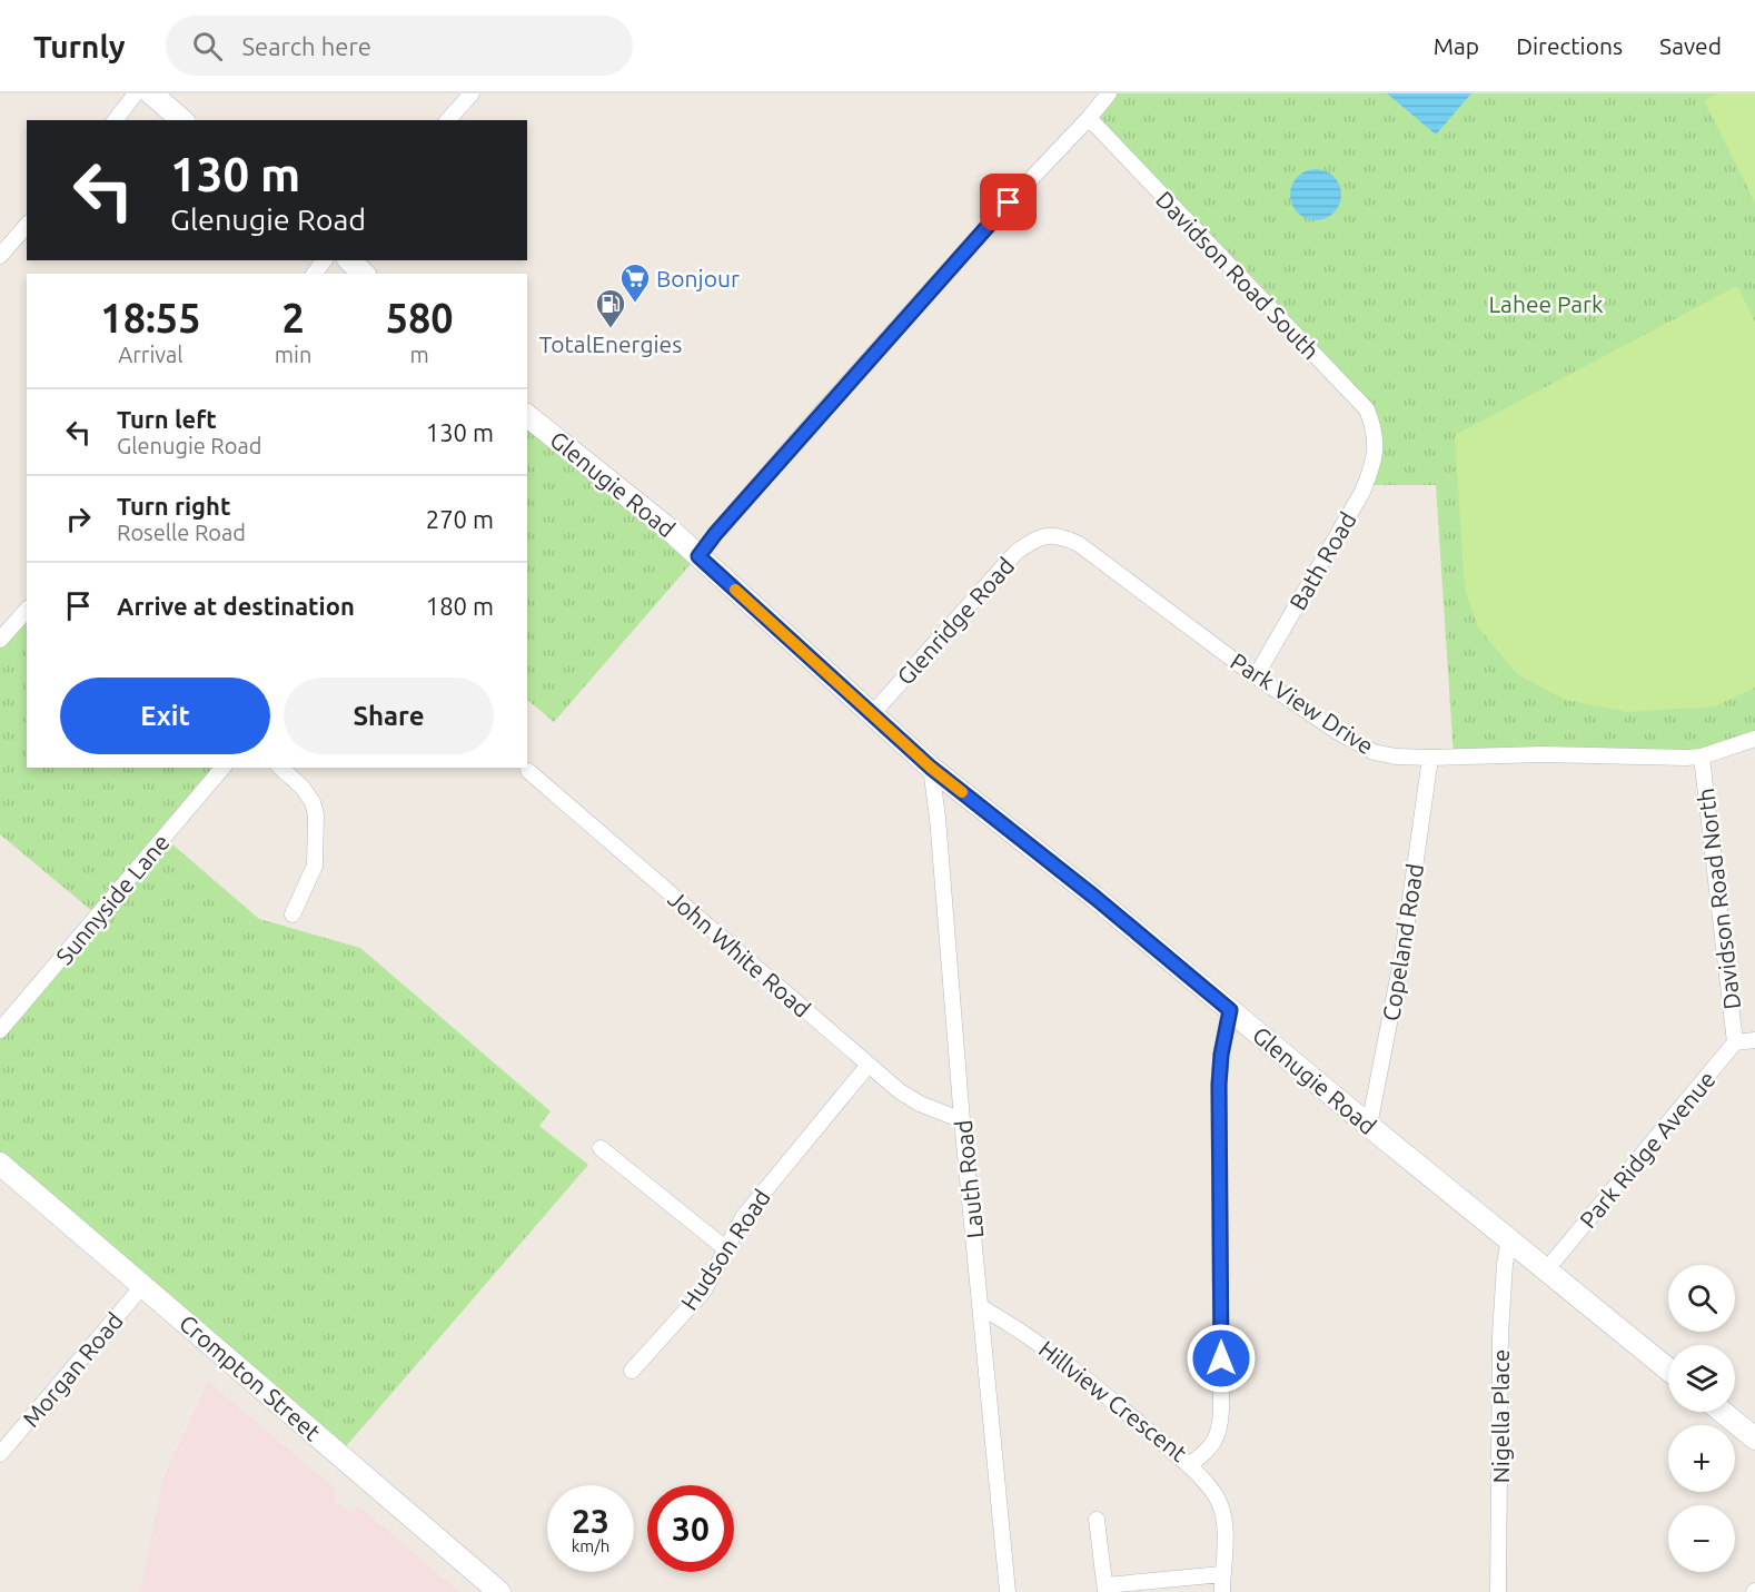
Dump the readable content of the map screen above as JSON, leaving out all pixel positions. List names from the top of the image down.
{
  "streets": {
    "street": [
      "Davidson Road South",
      "Glenugie Road",
      "Bath Road",
      "Glenridge Road",
      "Park View Drive",
      "Sunnyside Lane",
      "Davidson Road North",
      "Copeland Road",
      "John White Road",
      "Park Ridge Avenue",
      "Lauth Road",
      "Hudson Road",
      "Morgan Road",
      "Crompton Street",
      "Hillview Crescent",
      "Nigella Place"
    ]
  },
  "crossings": [
    ["Davidson Road South", "Bath Road"],
    ["Glenugie Road", "Glenridge Road"],
    ["Glenugie Road", "Copeland Road"],
    ["Glenugie Road", "Park Ridge Avenue"],
    ["Glenugie Road", "Lauth Road"],
    ["Glenugie Road", "Hillview Crescent"],
    ["Glenugie Road", "Nigella Place"],
    ["Bath Road", "Park View Drive"],
    ["Glenridge Road", "Park View Drive"],
    ["Park View Drive", "Davidson Road North"],
    ["Park View Drive", "Copeland Road"],
    ["Davidson Road North", "Park Ridge Avenue"],
    ["John White Road", "Lauth Road"],
    ["John White Road", "Hudson Road"],
    ["Lauth Road", "Hillview Crescent"],
    ["Morgan Road", "Crompton Street"]
  ],
  "parks": ["Lahee Park"],
  "places": {
    "supermarket": ["Bonjour"],
    "fuel station": ["TotalEnergies"]
  },
  "page": {
    "header": "Turnly",
    "search": "Search here",
    "nav": ["Map", "Directions", "Saved"],
    "turn": ["130 m", "Glenugie Road"],
    "eta": [
      "18:55",
      "Arrival",
      "2",
      "min",
      "580",
      "m"
    ],
    "list": [
      {
        "name": "Turn left",
        "note": "Glenugie Road",
        "value": "130 m"
      },
      {
        "name": "Turn right",
        "note": "Roselle Road",
        "value": "270 m"
      },
      {
        "name": "Arrive at destination",
        "value": "180 m"
      }
    ],
    "buttons": ["Exit", "Share"],
    "map_buttons": ["+", "−"],
    "speed": "23 km/h",
    "limit": "30"
  }
}
